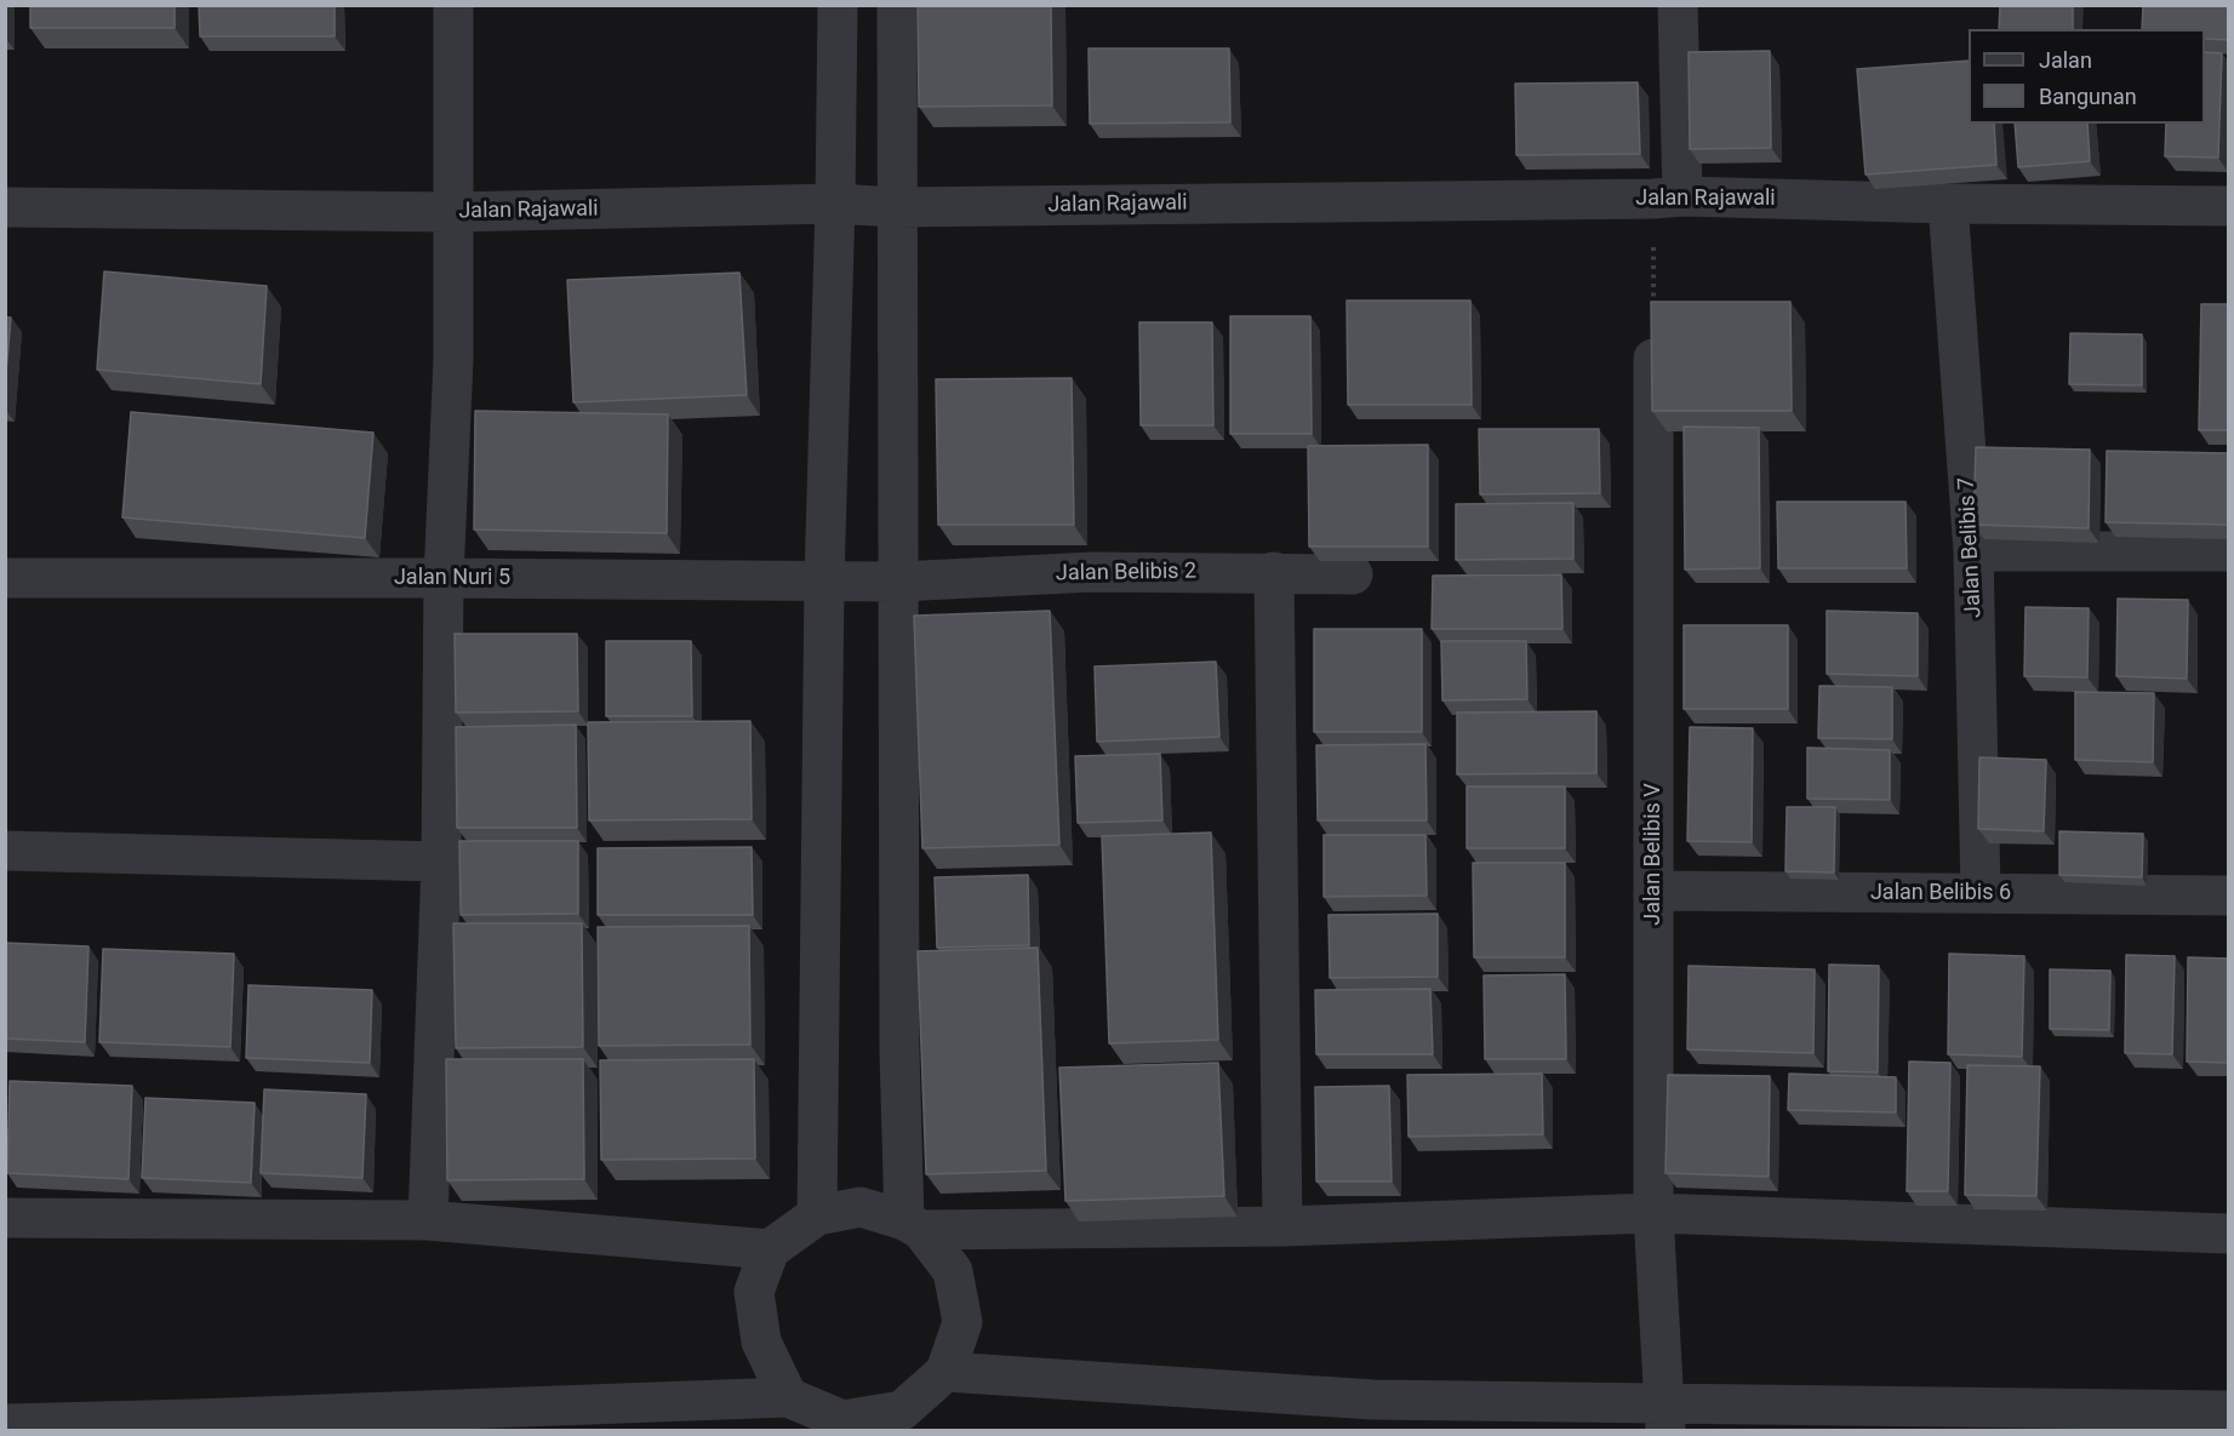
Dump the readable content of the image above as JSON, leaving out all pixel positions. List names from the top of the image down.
{
  "streets": {
    "street": [
      "Jalan Rajawali",
      "Jalan Belibis 7",
      "Jalan Belibis 2",
      "Jalan Nuri 5",
      "Jalan Belibis V",
      "Jalan Belibis 6"
    ]
  },
  "crossings": [
    ["Jalan Rajawali", "Jalan Belibis 7"],
    ["Jalan Belibis 7", "Jalan Belibis 6"],
    ["Jalan Belibis 2", "Jalan Nuri 5"],
    ["Jalan Belibis V", "Jalan Belibis 6"]
  ],
  "legend": ["Jalan", "Bangunan"]
}
